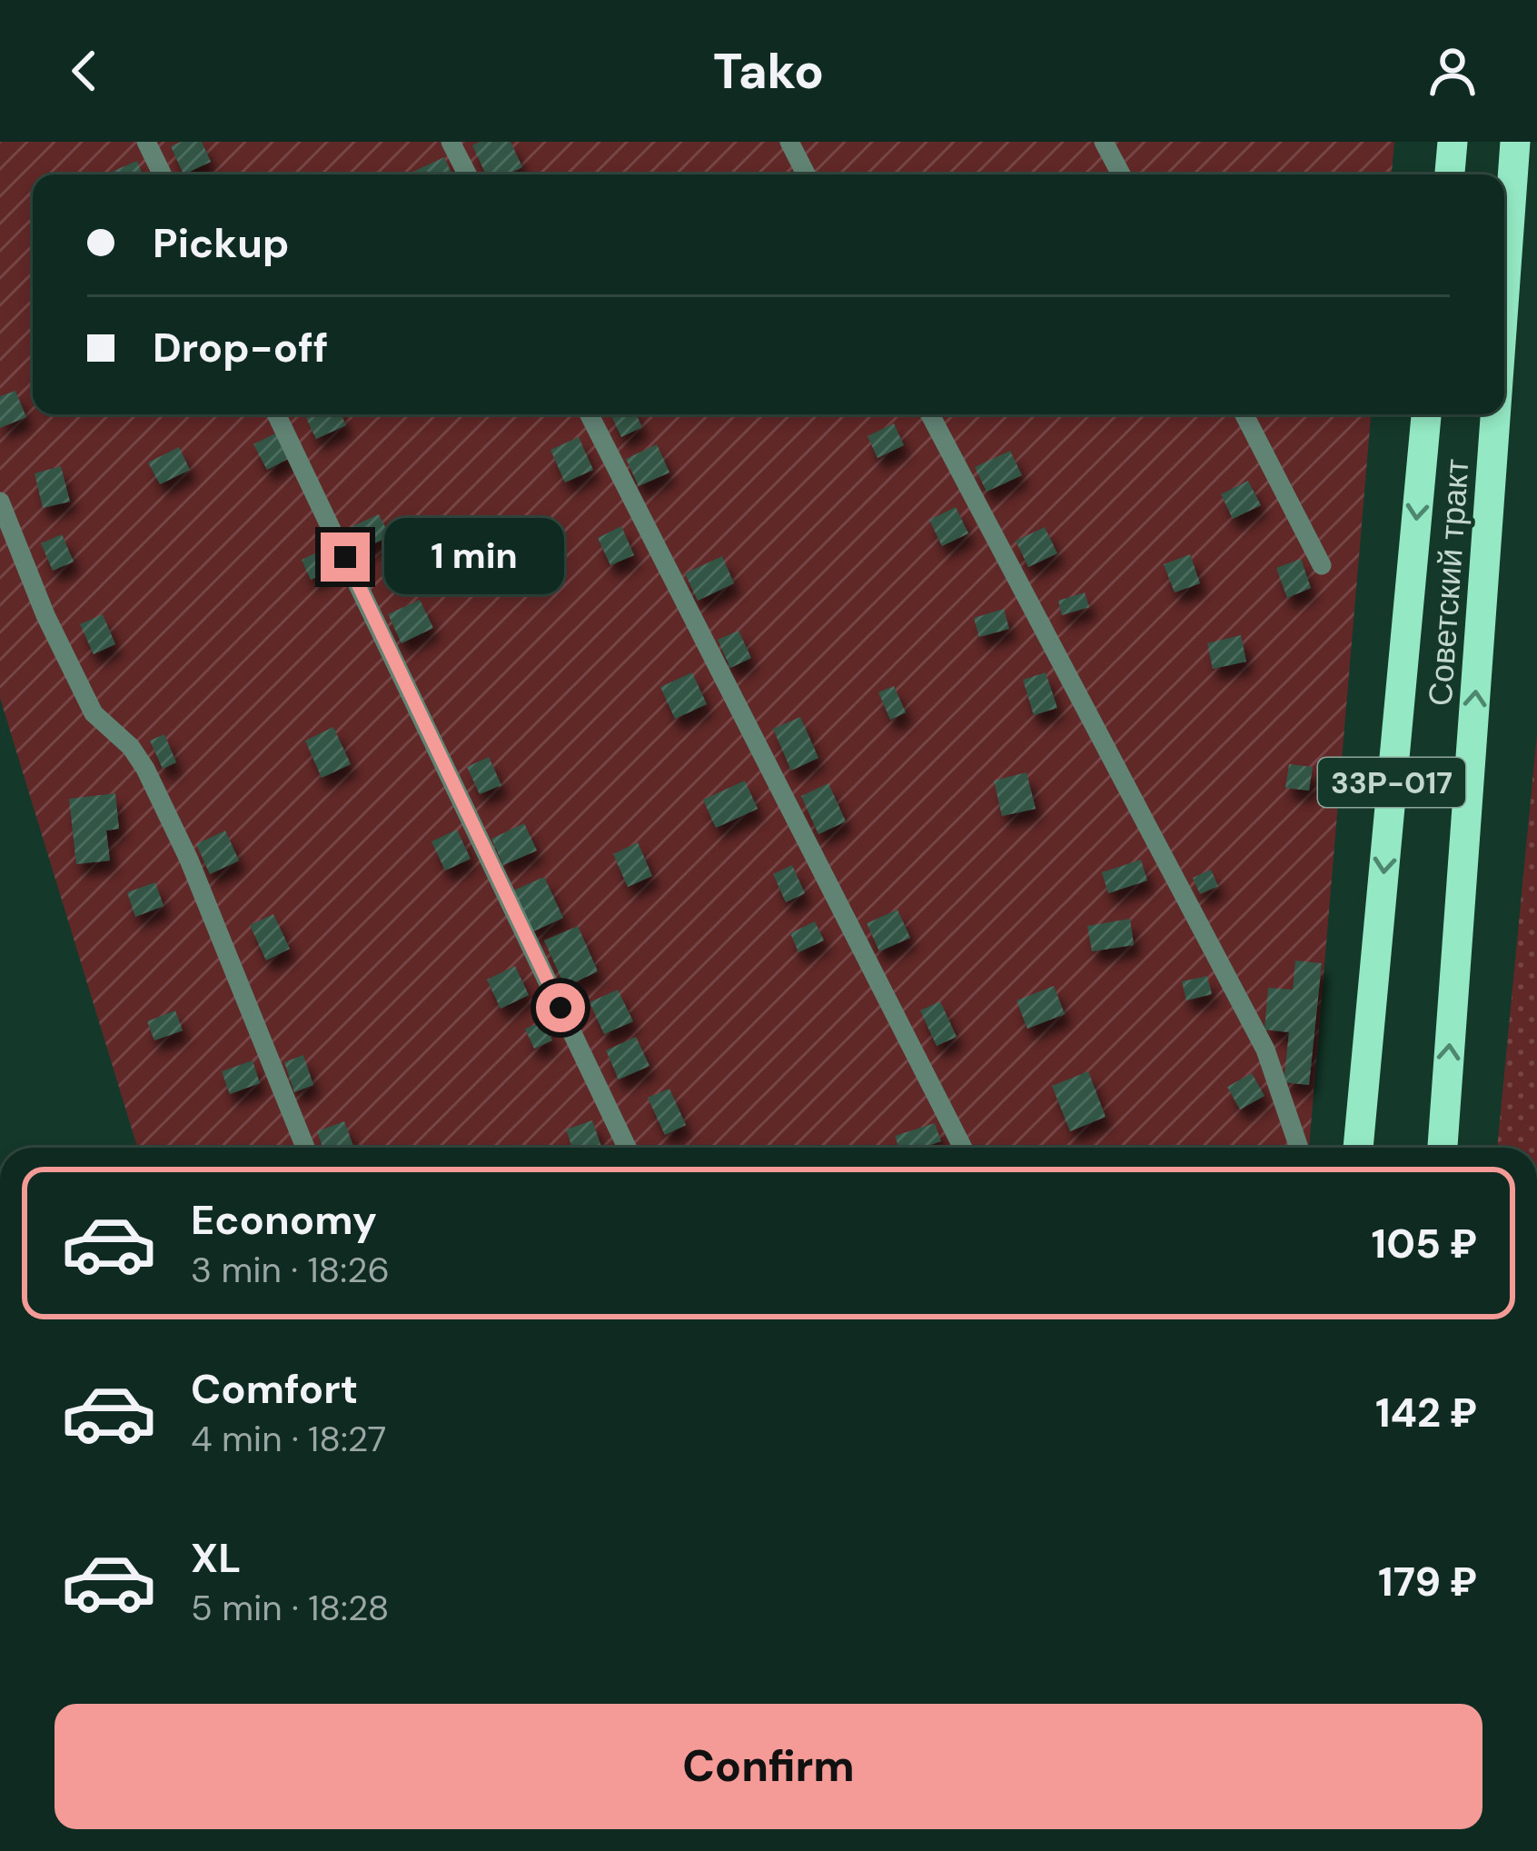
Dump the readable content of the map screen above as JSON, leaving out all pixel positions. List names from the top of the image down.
{
  "streets": {
    "highway": ["Советский тракт", "33Р-017"]
  },
  "page": {
    "header": "Tako",
    "banner": ["Pickup", "Drop-off"],
    "bubble": "1 min",
    "list": [
      {
        "name": "Economy",
        "note": "3 min · 18:26",
        "value": "105 ₽"
      },
      {
        "name": "Comfort",
        "note": "4 min · 18:27",
        "value": "142 ₽"
      },
      {
        "name": "XL",
        "note": "5 min · 18:28",
        "value": "179 ₽"
      }
    ],
    "buttons": "Confirm"
  }
}
